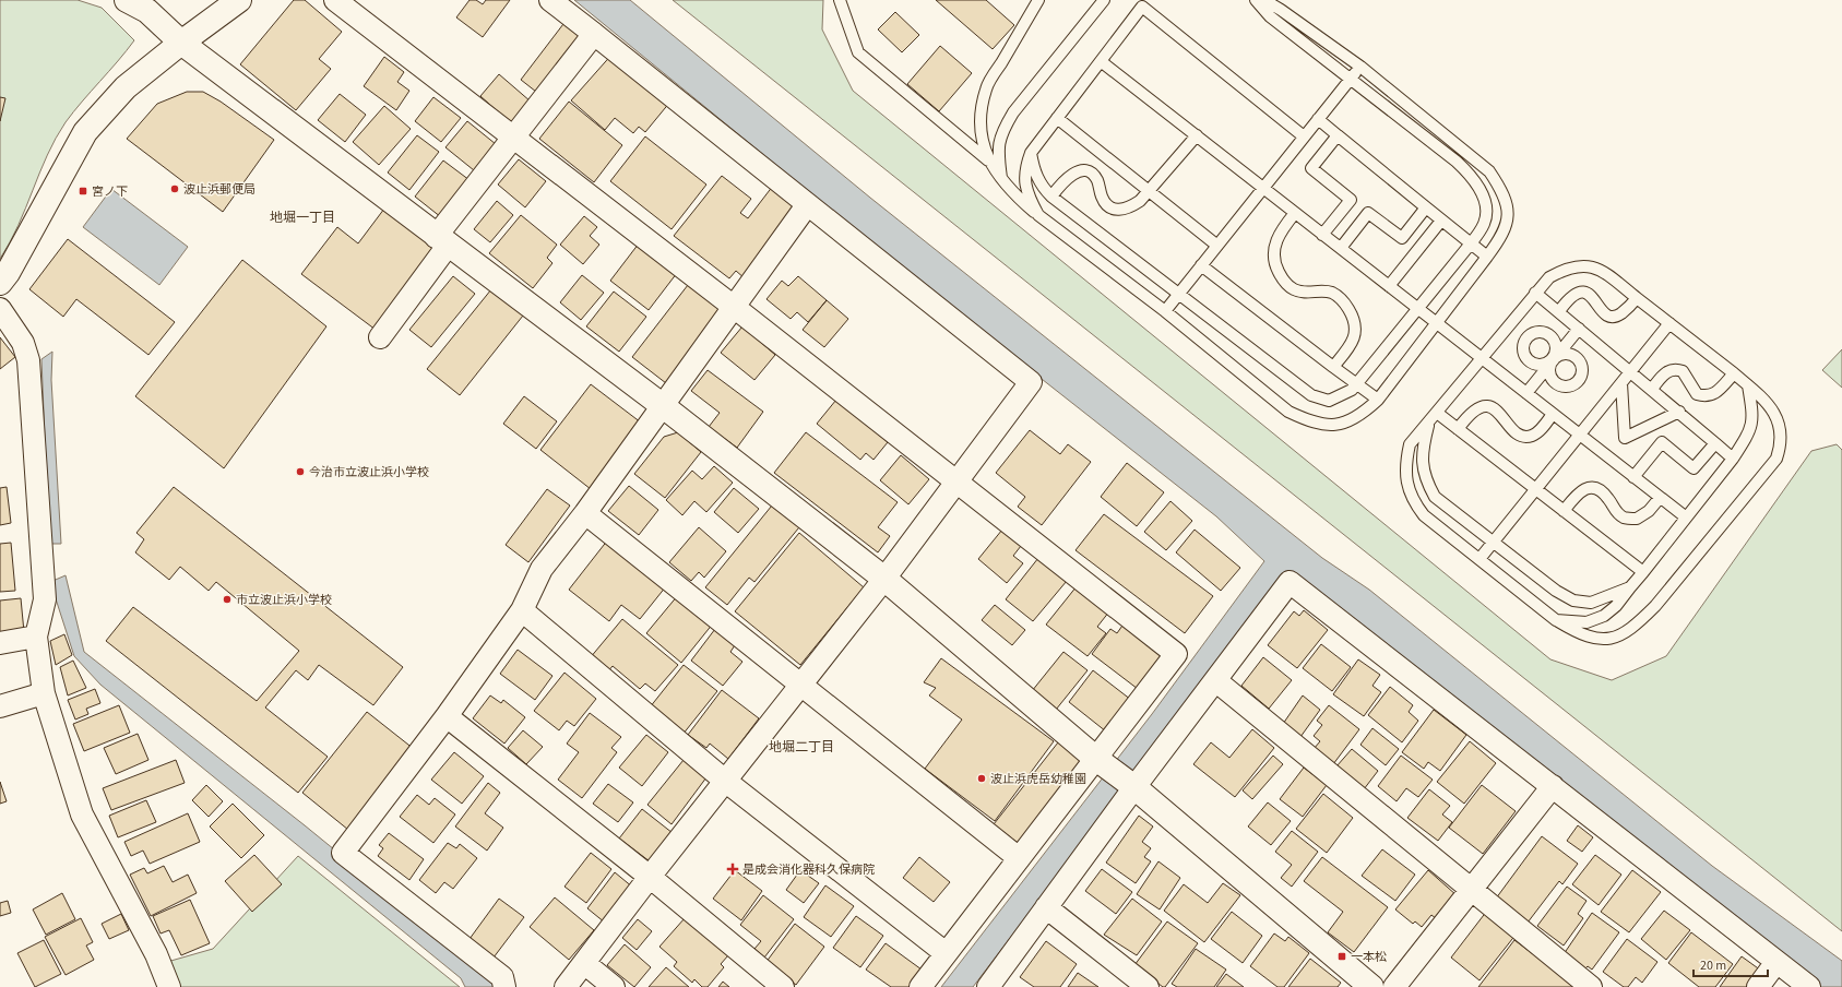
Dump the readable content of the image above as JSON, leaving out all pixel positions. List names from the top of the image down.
{
  "districts": ["地堀一丁目", "地堀二丁目"],
  "places": {
    "other": [
      "波止浜郵便局",
      "今治市立波止浜小学校",
      "市立波止浜小学校",
      "波止浜虎岳幼稚園"
    ],
    "transit": ["宮ノ下", "一本松"],
    "health": ["是成会消化器科久保病院"]
  },
  "scale_bar": "20 m"
}
